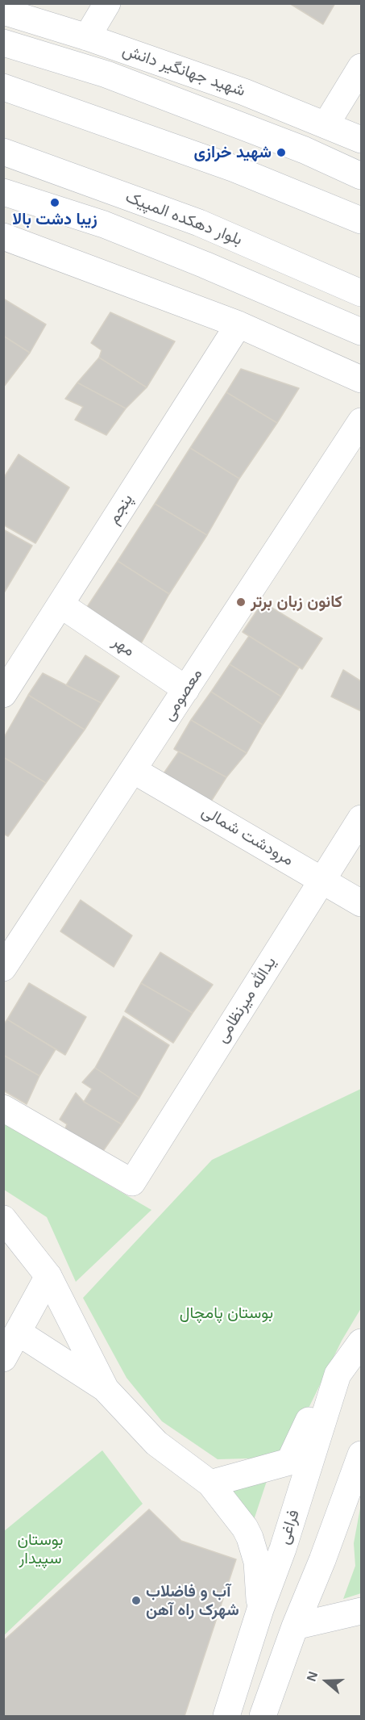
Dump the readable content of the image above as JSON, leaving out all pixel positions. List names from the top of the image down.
{
  "streets": {
    "street": [
      "شهید جهانگیر دانش",
      "بلوار دهکده المپیک",
      "پنجم",
      "مهر",
      "معصومی",
      "مرودشت شمالی",
      "یدالله میرنظامی",
      "فراغی"
    ]
  },
  "crossings": [
    ["پنجم", "مهر"],
    ["مهر", "معصومی"],
    ["معصومی", "مرودشت شمالی"],
    ["مرودشت شمالی", "یدالله میرنظامی"]
  ],
  "parks": ["بوستان پامچال", "بوستان سپیدار"],
  "places": [
    "شهید خرازی",
    "زیبا دشت بالا",
    "کانون زبان برتر",
    "آب و فاضلاب شهرک راه آهن"
  ],
  "north": "left"
}
